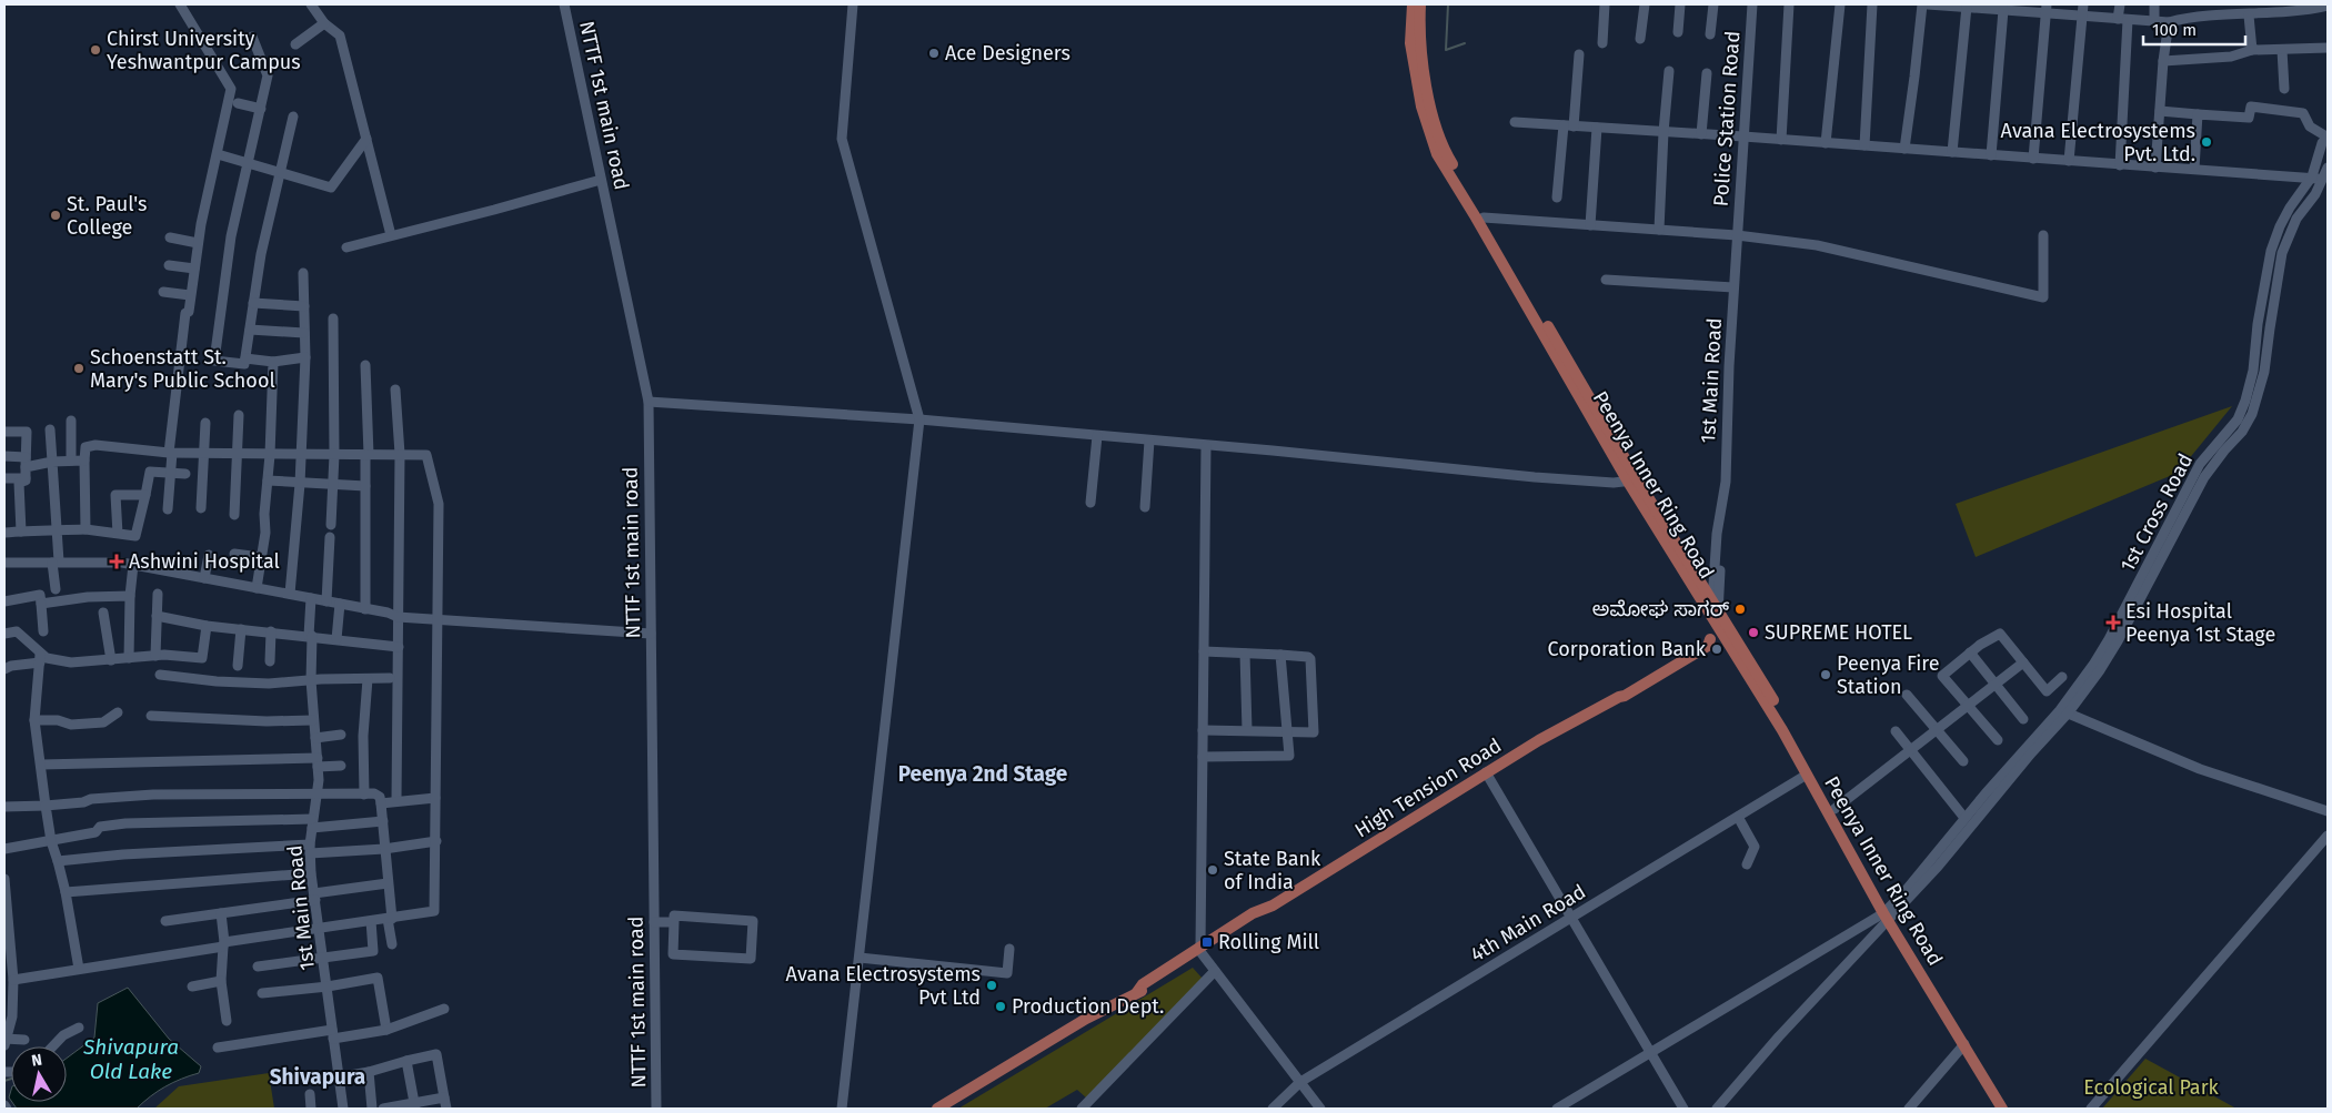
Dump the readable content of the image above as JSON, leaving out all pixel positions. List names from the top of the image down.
{
  "streets": {
    "main road": ["Peenya Inner Ring Road", "High Tension Road"],
    "street": [
      "NTTF 1st main road",
      "Police Station Road",
      "1st Main Road",
      "1st Cross Road",
      "4th Main Road"
    ]
  },
  "crossings": [
    ["Police Station Road", "1st Main Road"],
    ["1st Main Road", "Peenya Inner Ring Road"],
    ["Peenya Inner Ring Road", "1st Cross Road"],
    ["Peenya Inner Ring Road", "High Tension Road"],
    ["Peenya Inner Ring Road", "4th Main Road"]
  ],
  "districts": ["Peenya 2nd Stage", "Shivapura"],
  "water": ["Shivapura Old Lake"],
  "parks": ["Ecological Park"],
  "places": {
    "other": [
      "Chirst University Yeshwantpur Campus",
      "Ace Designers",
      "Avana Electrosystems Pvt. Ltd.",
      "St. Paul's College",
      "Schoenstatt St. Mary's Public School",
      "ಅಮೋಘ ಸಾಗರ್",
      "SUPREME HOTEL",
      "Corporation Bank",
      "Peenya Fire Station",
      "State Bank of India",
      "Avana Electrosystems Pvt Ltd",
      "Production Dept."
    ],
    "health": ["Ashwini Hospital", "Esi Hospital Peenya 1st Stage"],
    "transit": ["Rolling Mill"]
  },
  "scale_bar": "100 m",
  "north": "top"
}
